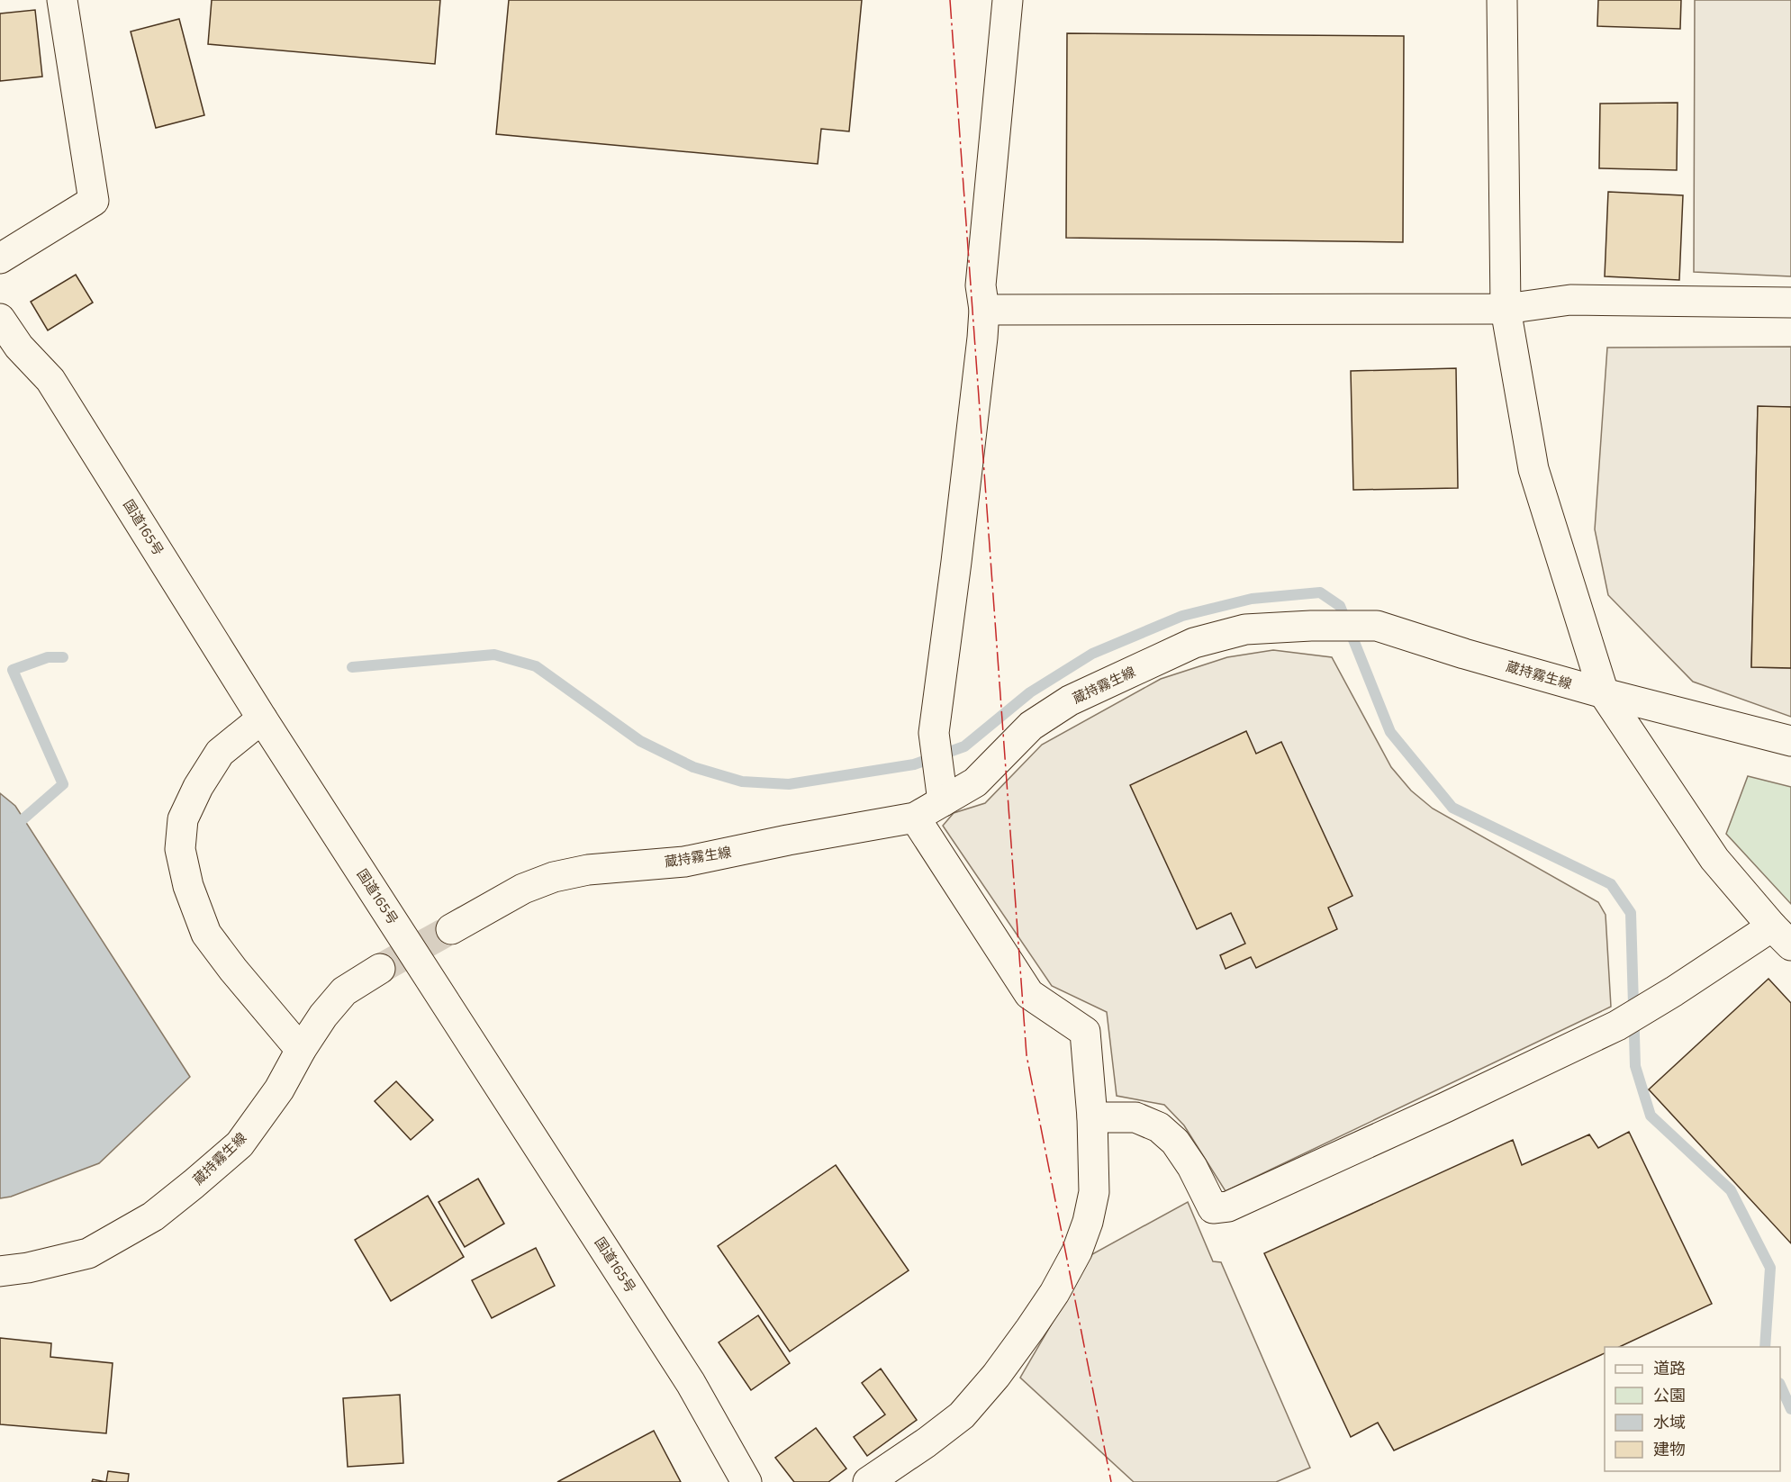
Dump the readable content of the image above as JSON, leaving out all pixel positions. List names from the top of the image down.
{
  "streets": {
    "main road": ["国道165号", "蔵持霧生線"]
  },
  "legend": [
    "道路",
    "公園",
    "水域",
    "建物"
  ]
}
